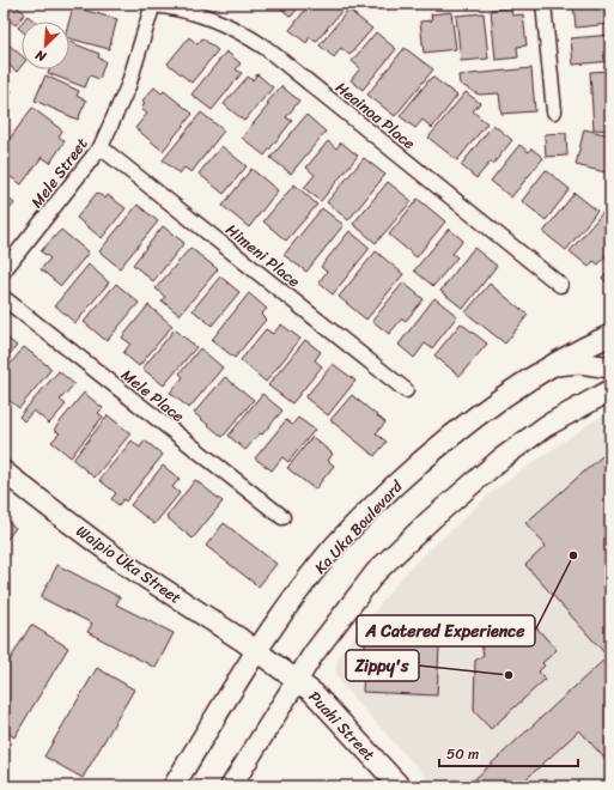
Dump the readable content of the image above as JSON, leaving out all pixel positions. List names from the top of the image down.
{
  "streets": {
    "main road": ["Ka Uka Boulevard", "Waipio Uka Street", "Puahi Street"],
    "street": [
      "Heainoa Place",
      "Mele Street",
      "Himeni Place",
      "Mele Place"
    ]
  },
  "crossings": [
    ["Heainoa Place", "Mele Street"],
    ["Mele Street", "Himeni Place"],
    ["Ka Uka Boulevard", "Waipio Uka Street"],
    ["Ka Uka Boulevard", "Puahi Street"],
    ["Waipio Uka Street", "Puahi Street"]
  ],
  "places": ["A Catered Experience", "Zippy's"],
  "scale_bar": "50 m",
  "north": "bottom left"
}
